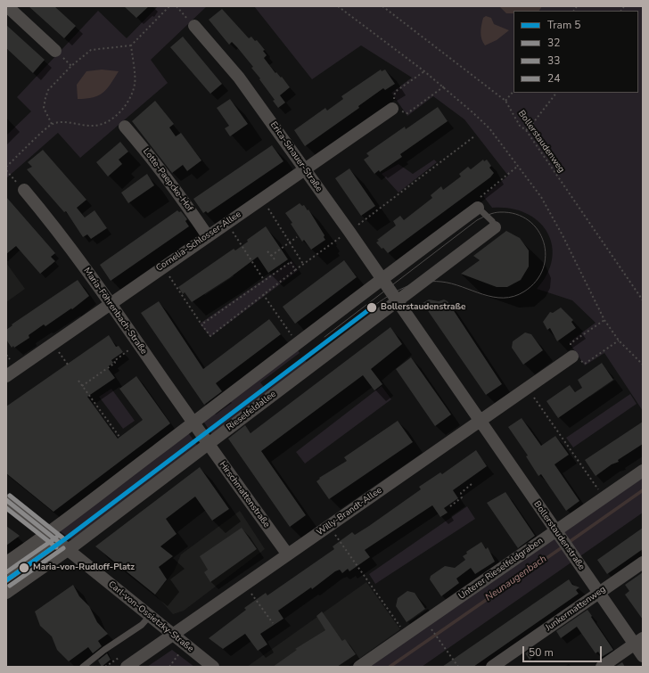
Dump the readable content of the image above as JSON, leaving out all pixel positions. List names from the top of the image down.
{
  "streets": {
    "street": [
      "Erica-Sinauer-Straße",
      "Lotte-Paepcke-Hof",
      "Cornelia-Schlosser-Allee",
      "Maria-Föhrenbach-Straße",
      "Rieselfeldallee",
      "Hirschmattenstraße",
      "Willy-Brandt-Allee",
      "Bollerstaudenstraße",
      "Unterer Rieselfeldgraben",
      "Junkermattenweg",
      "Carl-von-Ossietzky-Straße"
    ],
    "path": ["Bollerstaudenweg"]
  },
  "crossings": [
    ["Erica-Sinauer-Straße", "Cornelia-Schlosser-Allee"],
    ["Erica-Sinauer-Straße", "Rieselfeldallee"],
    ["Erica-Sinauer-Straße", "Bollerstaudenstraße"],
    ["Lotte-Paepcke-Hof", "Cornelia-Schlosser-Allee"],
    ["Cornelia-Schlosser-Allee", "Maria-Föhrenbach-Straße"],
    ["Maria-Föhrenbach-Straße", "Rieselfeldallee"],
    ["Maria-Föhrenbach-Straße", "Hirschmattenstraße"],
    ["Rieselfeldallee", "Hirschmattenstraße"],
    ["Rieselfeldallee", "Bollerstaudenstraße"],
    ["Rieselfeldallee", "Carl-von-Ossietzky-Straße"],
    ["Hirschmattenstraße", "Willy-Brandt-Allee"],
    ["Willy-Brandt-Allee", "Bollerstaudenstraße"],
    ["Willy-Brandt-Allee", "Carl-von-Ossietzky-Straße"],
    ["Bollerstaudenstraße", "Unterer Rieselfeldgraben"],
    ["Bollerstaudenstraße", "Junkermattenweg"]
  ],
  "water": ["Neunaugenbach"],
  "places": ["Bollerstaudenstraße", "Maria-von-Rudloff-Platz"],
  "lines": [
    "tram line 5",
    "transit line 24",
    "transit line 32",
    "transit line 33"
  ],
  "legend": [
    "Tram 5",
    "32",
    "33",
    "24"
  ],
  "scale_bar": "50 m"
}
